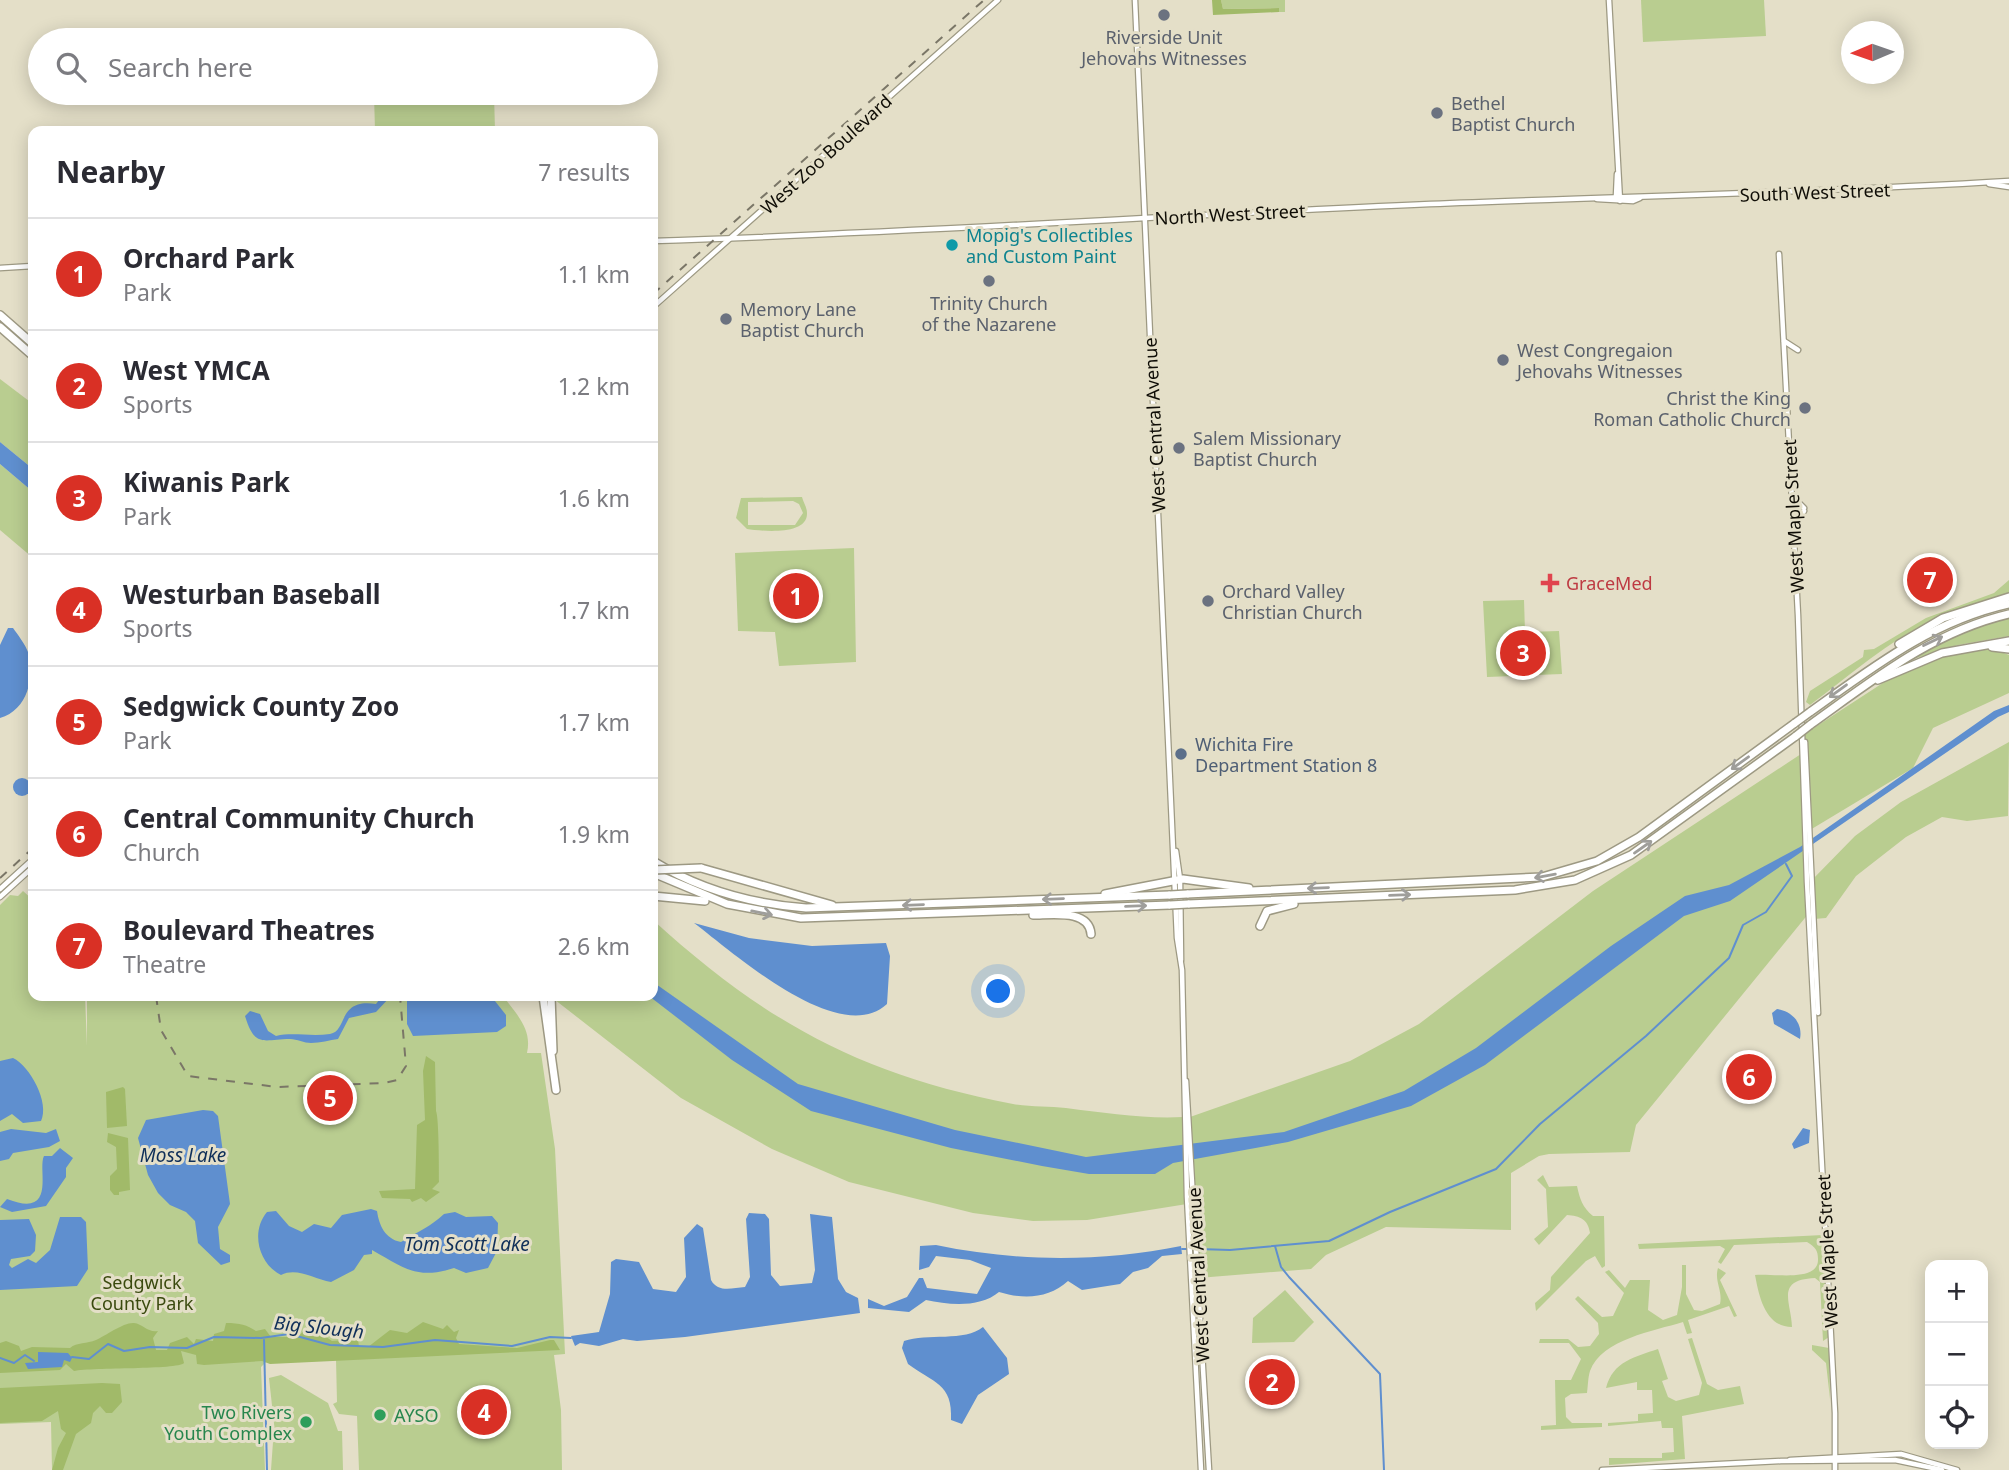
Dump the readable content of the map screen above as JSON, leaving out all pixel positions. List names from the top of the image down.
{
  "streets": {
    "main road": [
      "West Zoo Boulevard",
      "South West Street",
      "North West Street",
      "West Central Avenue",
      "West Maple Street"
    ]
  },
  "crossings": [
    ["West Zoo Boulevard", "North West Street"],
    ["South West Street", "North West Street"],
    ["North West Street", "West Central Avenue"]
  ],
  "water": ["Moss Lake", "Tom Scott Lake", "Big Slough"],
  "parks": ["Sedgwick County Park"],
  "places": {
    "other": [
      "Riverside Unit Jehovahs Witnesses",
      "Bethel Baptist Church",
      "Mopig's Collectibles and Custom Paint",
      "Trinity Church of the Nazarene",
      "Memory Lane Baptist Church",
      "West Congregaion Jehovahs Witnesses",
      "Christ the King Roman Catholic Church",
      "Salem Missionary Baptist Church",
      "Orchard Valley Christian Church",
      "Wichita Fire Department Station 8",
      "AYSO",
      "Two Rivers Youth Complex"
    ],
    "health": ["GraceMed"]
  },
  "north": "left",
  "page": {
    "search": "Search here",
    "heading": ["Nearby", "7 results"],
    "list": [
      {
        "mark": "1",
        "name": "Orchard Park",
        "note": "Park",
        "value": "1.1 km"
      },
      {
        "mark": "2",
        "name": "West YMCA",
        "note": "Sports",
        "value": "1.2 km"
      },
      {
        "mark": "3",
        "name": "Kiwanis Park",
        "note": "Park",
        "value": "1.6 km"
      },
      {
        "mark": "4",
        "name": "Westurban Baseball",
        "note": "Sports",
        "value": "1.7 km"
      },
      {
        "mark": "5",
        "name": "Sedgwick County Zoo",
        "note": "Park",
        "value": "1.7 km"
      },
      {
        "mark": "6",
        "name": "Central Community Church",
        "note": "Church",
        "value": "1.9 km"
      },
      {
        "mark": "7",
        "name": "Boulevard Theatres",
        "note": "Theatre",
        "value": "2.6 km"
      }
    ],
    "pins": [
      "7",
      "1",
      "3",
      "6",
      "5",
      "2",
      "4"
    ],
    "map_buttons": ["+", "−"]
  }
}
